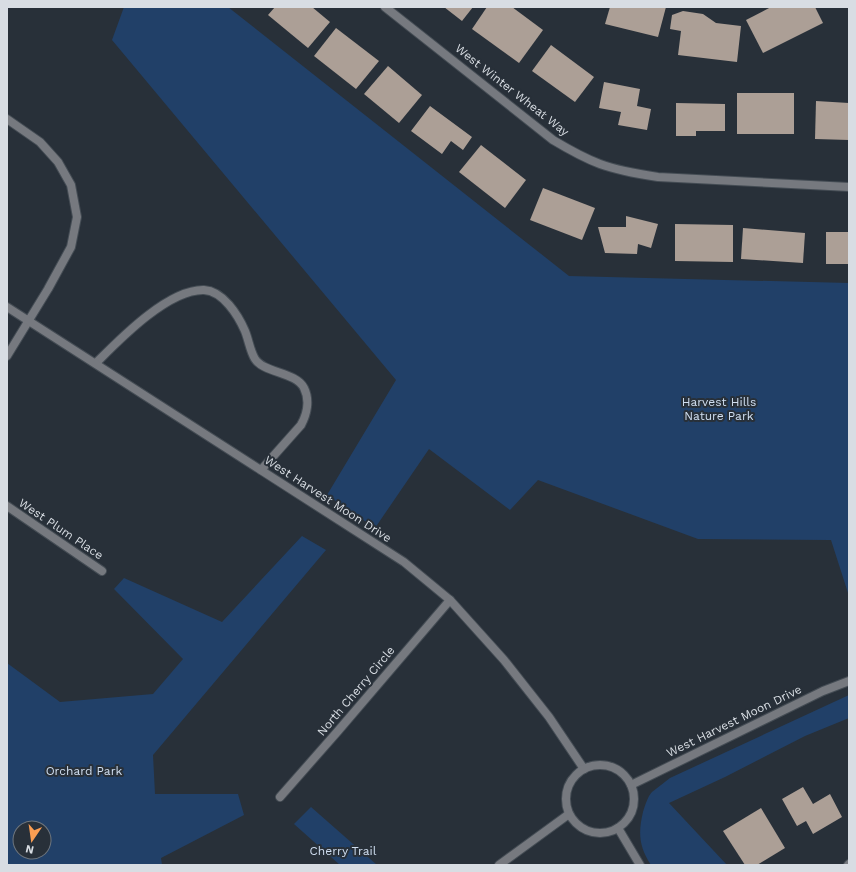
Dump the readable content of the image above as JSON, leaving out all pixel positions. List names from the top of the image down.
{
  "streets": {
    "street": [
      "West Winter Wheat Way",
      "West Harvest Moon Drive",
      "West Plum Place",
      "North Cherry Circle"
    ]
  },
  "crossings": [
    ["West Harvest Moon Drive", "North Cherry Circle"]
  ],
  "parks": ["Harvest Hills Nature Park", "Orchard Park", "Cherry Trail"],
  "north": "bottom"
}
